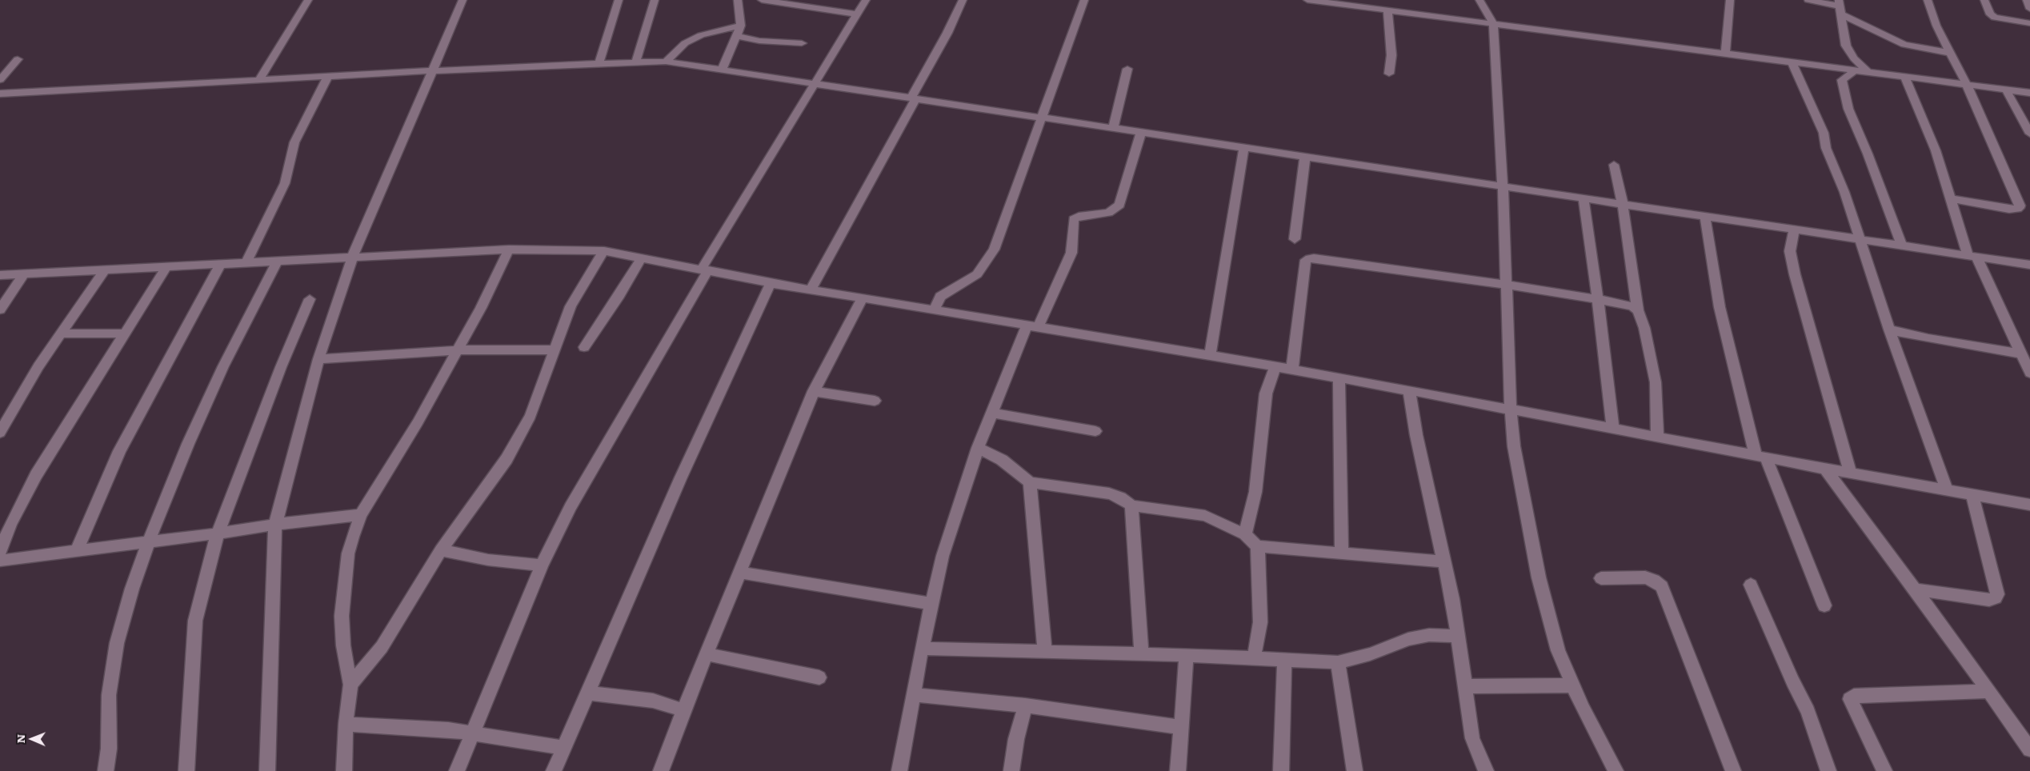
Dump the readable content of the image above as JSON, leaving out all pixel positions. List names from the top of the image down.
{
  "north": "left"
}
